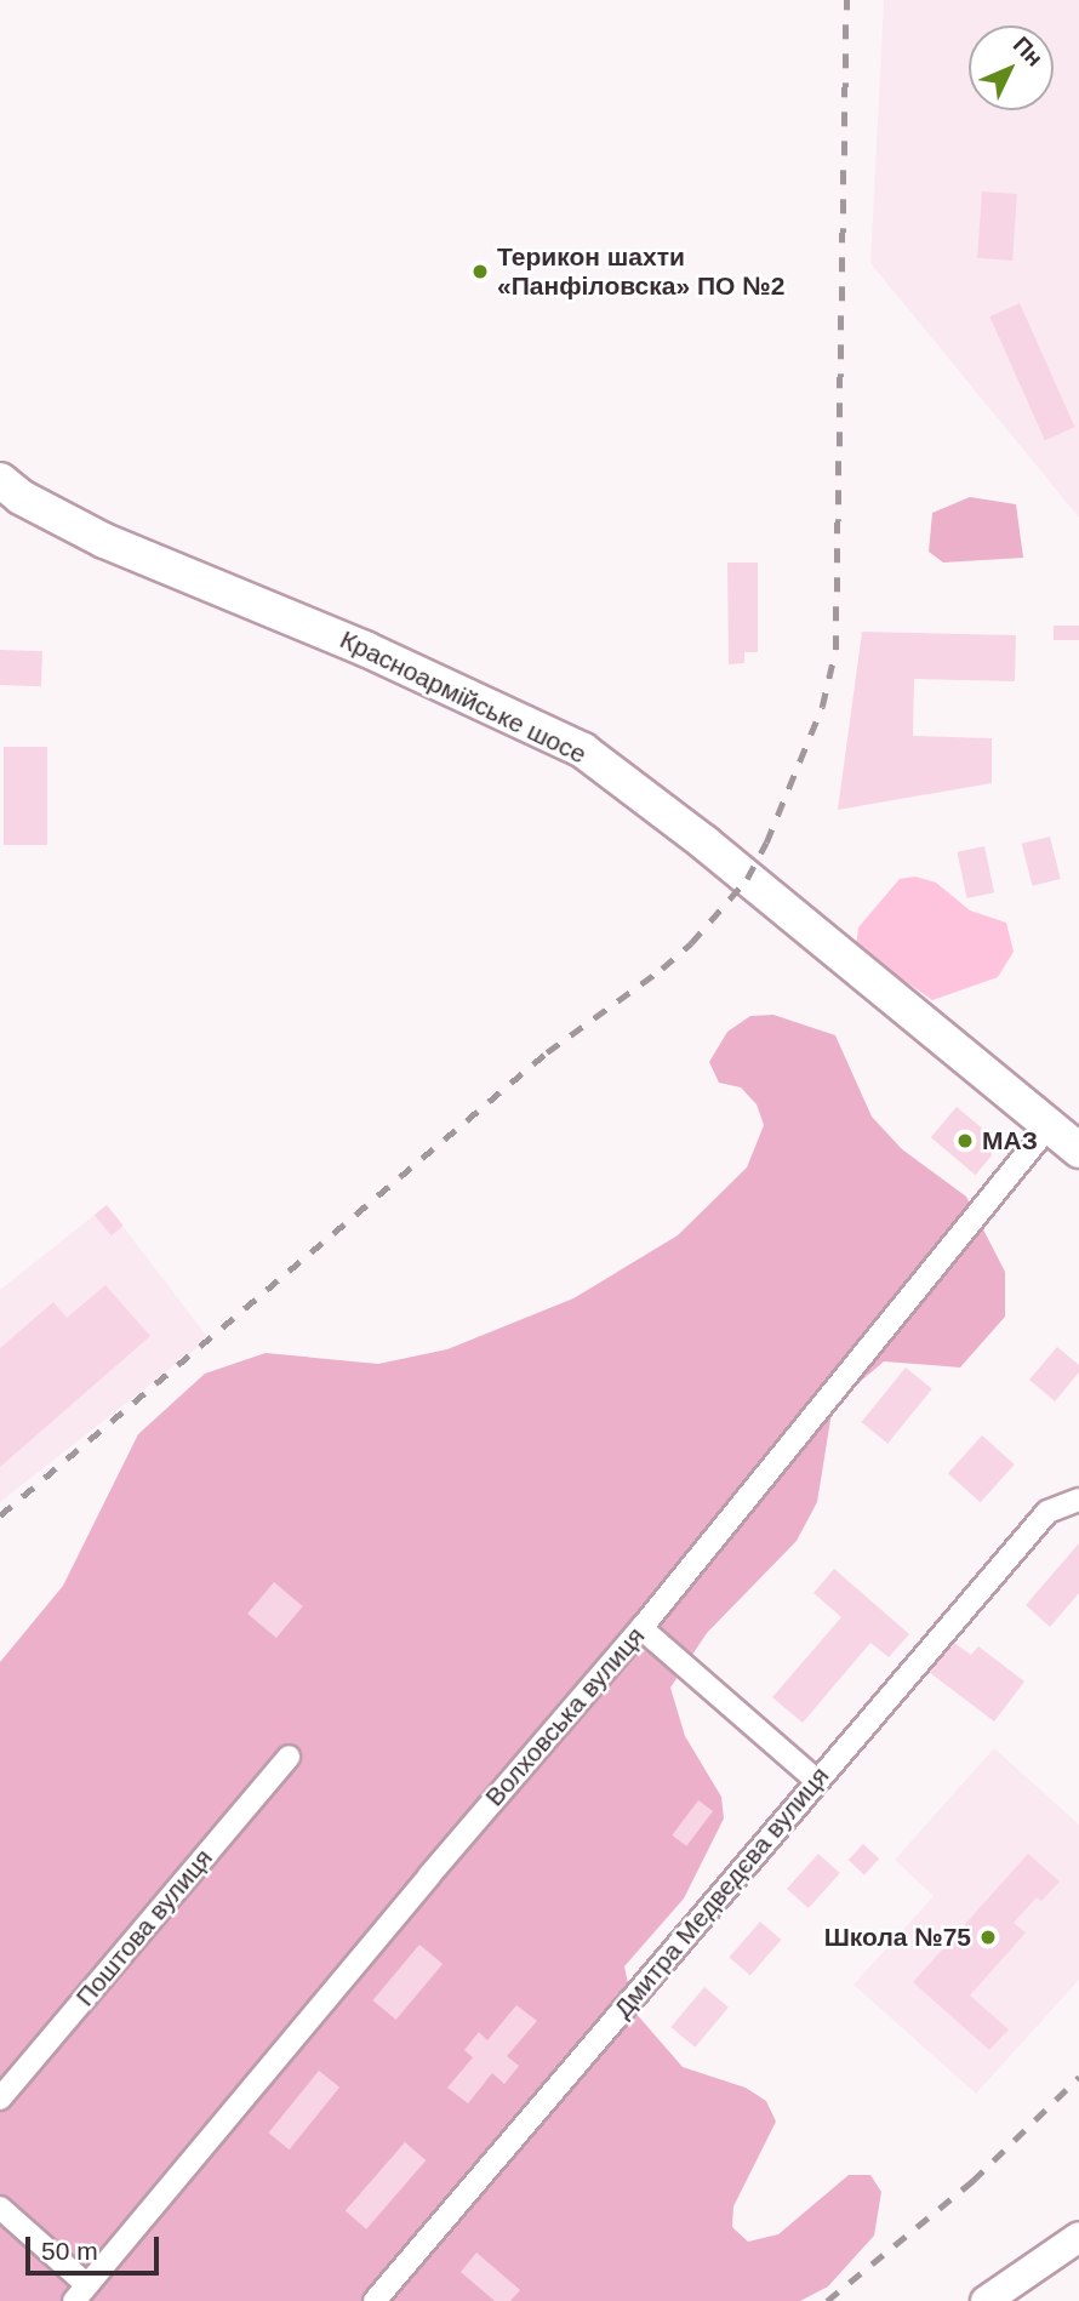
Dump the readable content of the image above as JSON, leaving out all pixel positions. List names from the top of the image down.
{
  "streets": {
    "main road": ["Красноармійське шосе"],
    "street": ["Волховська вулиця", "Дмитра Медведєва вулиця", "Поштова вулиця"]
  },
  "crossings": [
    ["Красноармійське шосе", "Волховська вулиця"]
  ],
  "places": ["Терикон шахти «Панфiловска» ПО №2", "МАЗ", "Школа №75"],
  "scale_bar": "50 m",
  "north": "top right"
}
